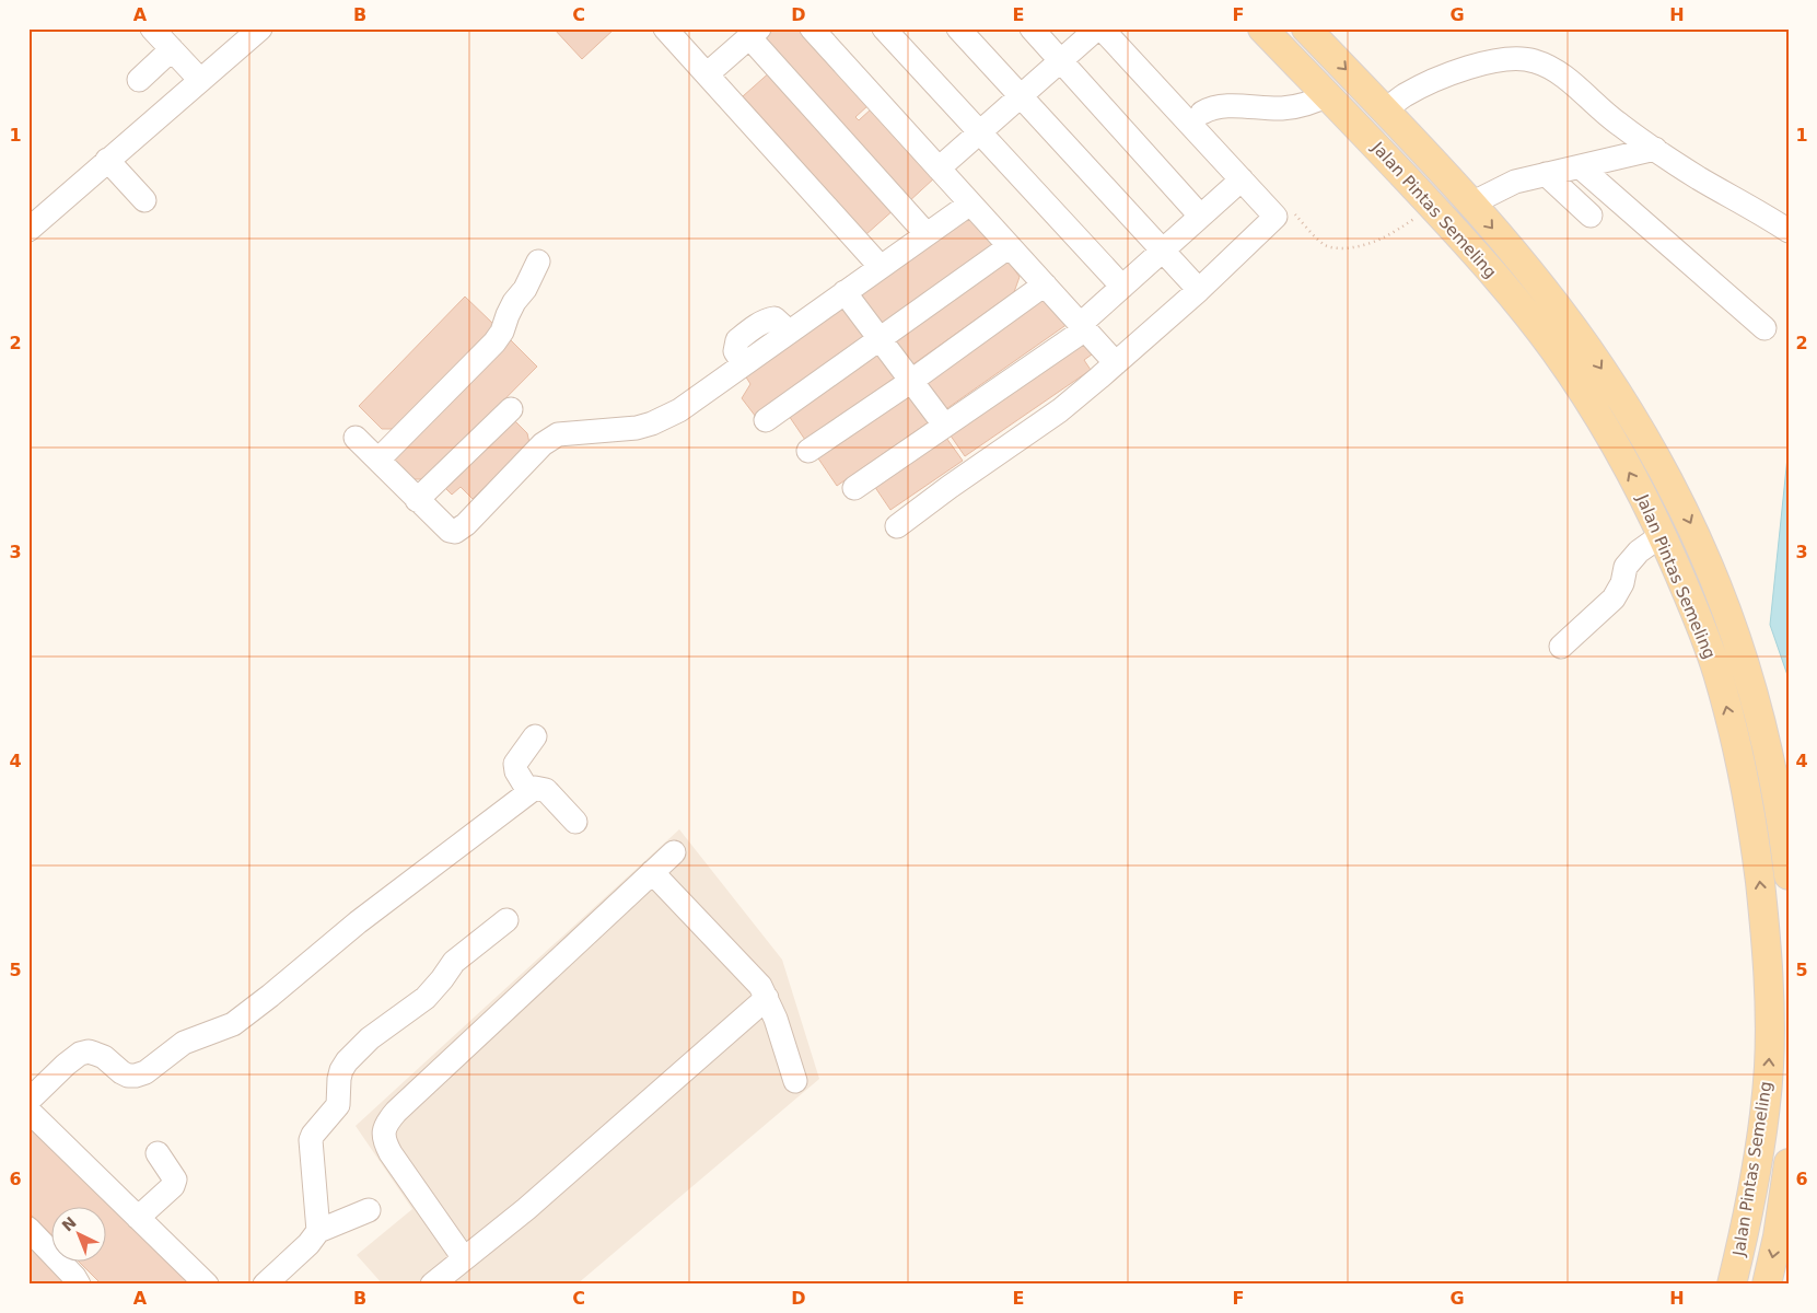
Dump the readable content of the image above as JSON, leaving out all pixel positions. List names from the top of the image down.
{
  "streets": {
    "main road": ["Jalan Pintas Semeling"]
  },
  "north": "top left",
  "grid": {
    "columns": [
      "A",
      "B",
      "C",
      "D",
      "E",
      "F",
      "G",
      "H"
    ],
    "rows": [
      "1",
      "2",
      "3",
      "4",
      "5",
      "6"
    ]
  }
}
